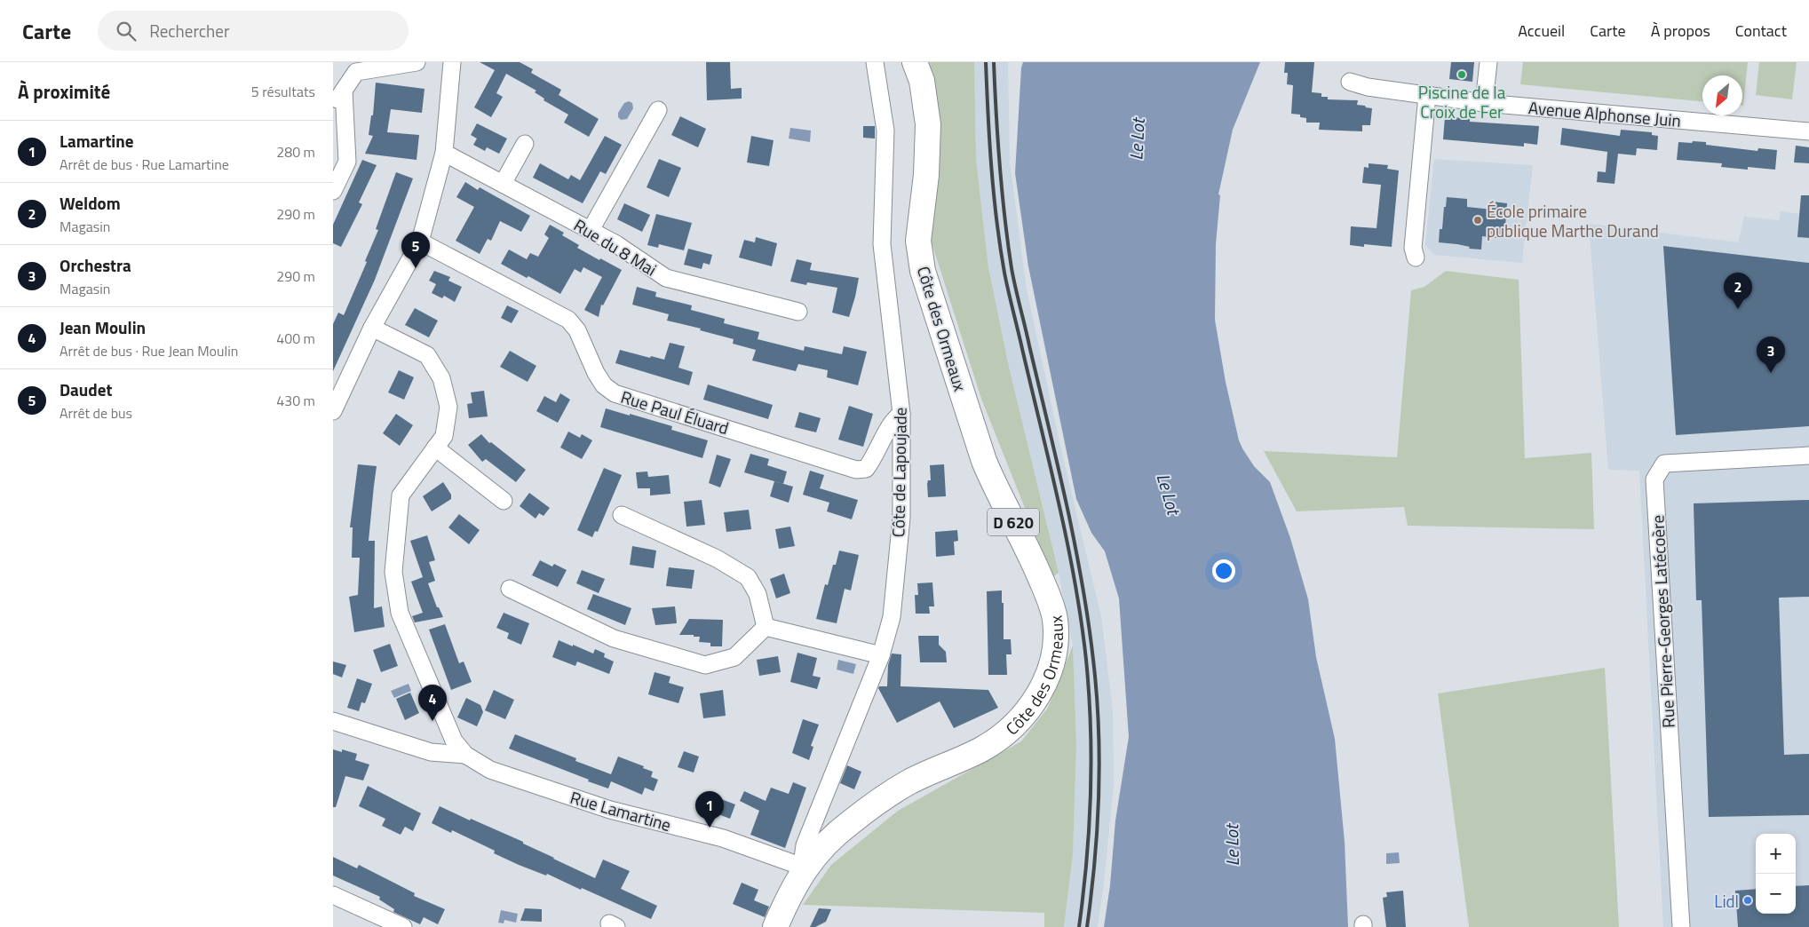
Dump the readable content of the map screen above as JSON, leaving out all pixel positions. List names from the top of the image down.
{
  "streets": {
    "main road": ["Côte des Ormeaux", "D 620"],
    "street": [
      "Avenue Alphonse Juin",
      "Rue du 8 Mai",
      "Rue Paul Éluard",
      "Côte de Lapoujade",
      "Rue Pierre-Georges Latécoère",
      "Rue Lamartine"
    ]
  },
  "crossings": [
    ["Côte des Ormeaux", "Côte de Lapoujade"],
    ["Côte des Ormeaux", "Rue Lamartine"],
    ["Rue Paul Éluard", "Côte de Lapoujade"],
    ["Côte de Lapoujade", "Rue Lamartine"]
  ],
  "water": ["Le Lot"],
  "places": ["Piscine de la Croix de Fer", "École primaire publique Marthe Durand", "Lidl"],
  "north": "bottom left",
  "page": {
    "header": "Carte",
    "search": "Rechercher",
    "nav": [
      "Accueil",
      "Carte",
      "À propos",
      "Contact"
    ],
    "heading": ["À proximité", "5 résultats"],
    "list": [
      {
        "mark": "1",
        "name": "Lamartine",
        "note": "Arrêt de bus · Rue Lamartine",
        "value": "280 m"
      },
      {
        "mark": "2",
        "name": "Weldom",
        "note": "Magasin",
        "value": "290 m"
      },
      {
        "mark": "3",
        "name": "Orchestra",
        "note": "Magasin",
        "value": "290 m"
      },
      {
        "mark": "4",
        "name": "Jean Moulin",
        "note": "Arrêt de bus · Rue Jean Moulin",
        "value": "400 m"
      },
      {
        "mark": "5",
        "name": "Daudet",
        "note": "Arrêt de bus",
        "value": "430 m"
      }
    ],
    "pins": [
      "5",
      "2",
      "3",
      "4",
      "1"
    ],
    "map_buttons": ["+", "−"]
  }
}
